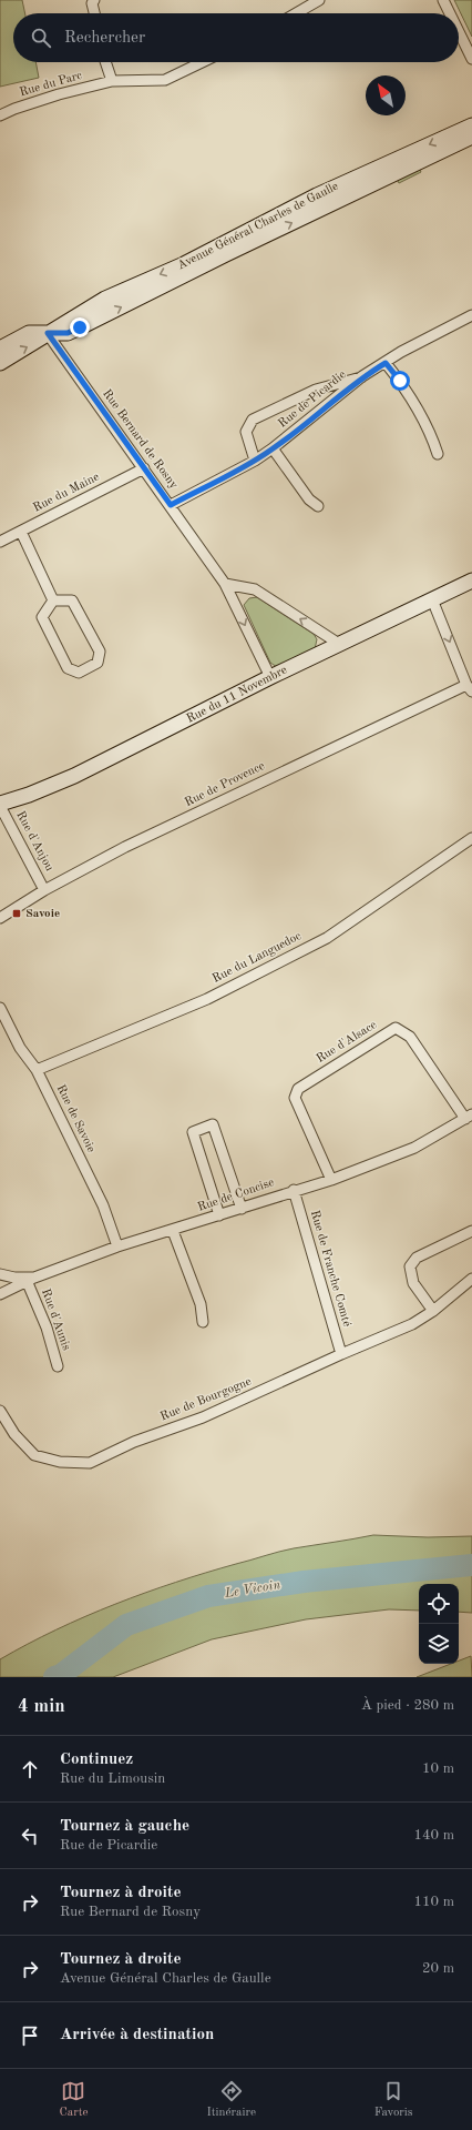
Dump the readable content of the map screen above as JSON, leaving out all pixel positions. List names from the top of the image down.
{
  "streets": {
    "main road": ["Avenue Général Charles de Gaulle", "Rue du 11 Novembre"],
    "street": [
      "Rue du Parc",
      "Rue de Picardie",
      "Rue Bernard de Rosny",
      "Rue du Maine",
      "Rue de Provence",
      "Rue d'Anjou",
      "Rue du Languedoc",
      "Rue d'Alsace",
      "Rue de Savoie",
      "Rue de Concise",
      "Rue de Franche Comté",
      "Rue d'Aunis",
      "Rue de Bourgogne"
    ]
  },
  "crossings": [
    ["Avenue Général Charles de Gaulle", "Rue Bernard de Rosny"],
    ["Rue de Picardie", "Rue Bernard de Rosny"],
    ["Rue Bernard de Rosny", "Rue du Maine"],
    ["Rue Bernard de Rosny", "Rue du 11 Novembre"],
    ["Rue du 11 Novembre", "Rue d'Anjou"],
    ["Rue de Provence", "Rue d'Anjou"],
    ["Rue du Languedoc", "Rue de Savoie"],
    ["Rue d'Alsace", "Rue de Concise"],
    ["Rue de Savoie", "Rue de Concise"],
    ["Rue de Concise", "Rue de Franche Comté"],
    ["Rue de Concise", "Rue d'Aunis"],
    ["Rue de Franche Comté", "Rue de Bourgogne"]
  ],
  "water": ["Le Vicoin"],
  "places": {
    "transit": ["Savoie"]
  },
  "north": "top left",
  "page": {
    "search": "Rechercher",
    "heading": ["4 min", "À pied · 280 m"],
    "list": [
      ["Continuez", "Rue du Limousin", "10 m"],
      ["Tournez à gauche", "Rue de Picardie", "140 m"],
      ["Tournez à droite", "Rue Bernard de Rosny", "110 m"],
      ["Tournez à droite", "Avenue Général Charles de Gaulle", "20 m"],
      "Arrivée à destination"
    ],
    "nav": ["Carte", "Itinéraire", "Favoris"]
  }
}
